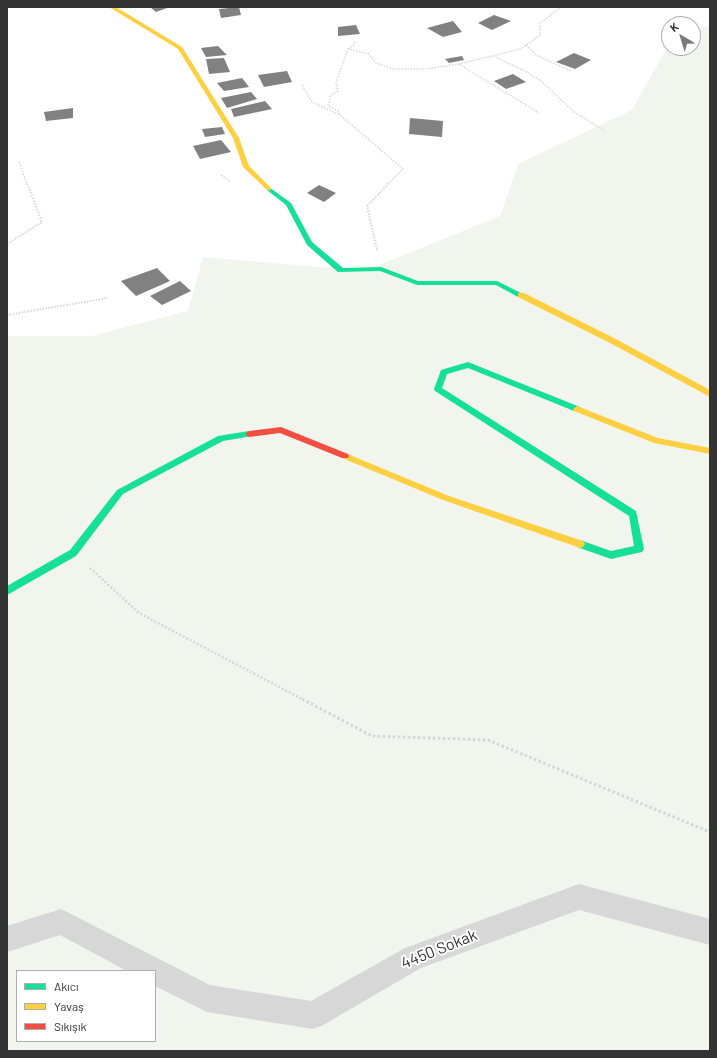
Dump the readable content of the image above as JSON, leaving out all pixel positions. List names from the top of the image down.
{
  "streets": {
    "street": ["4450 Sokak"]
  },
  "legend": ["Akıcı", "Yavaş", "Sıkışık"],
  "north": "top left"
}
